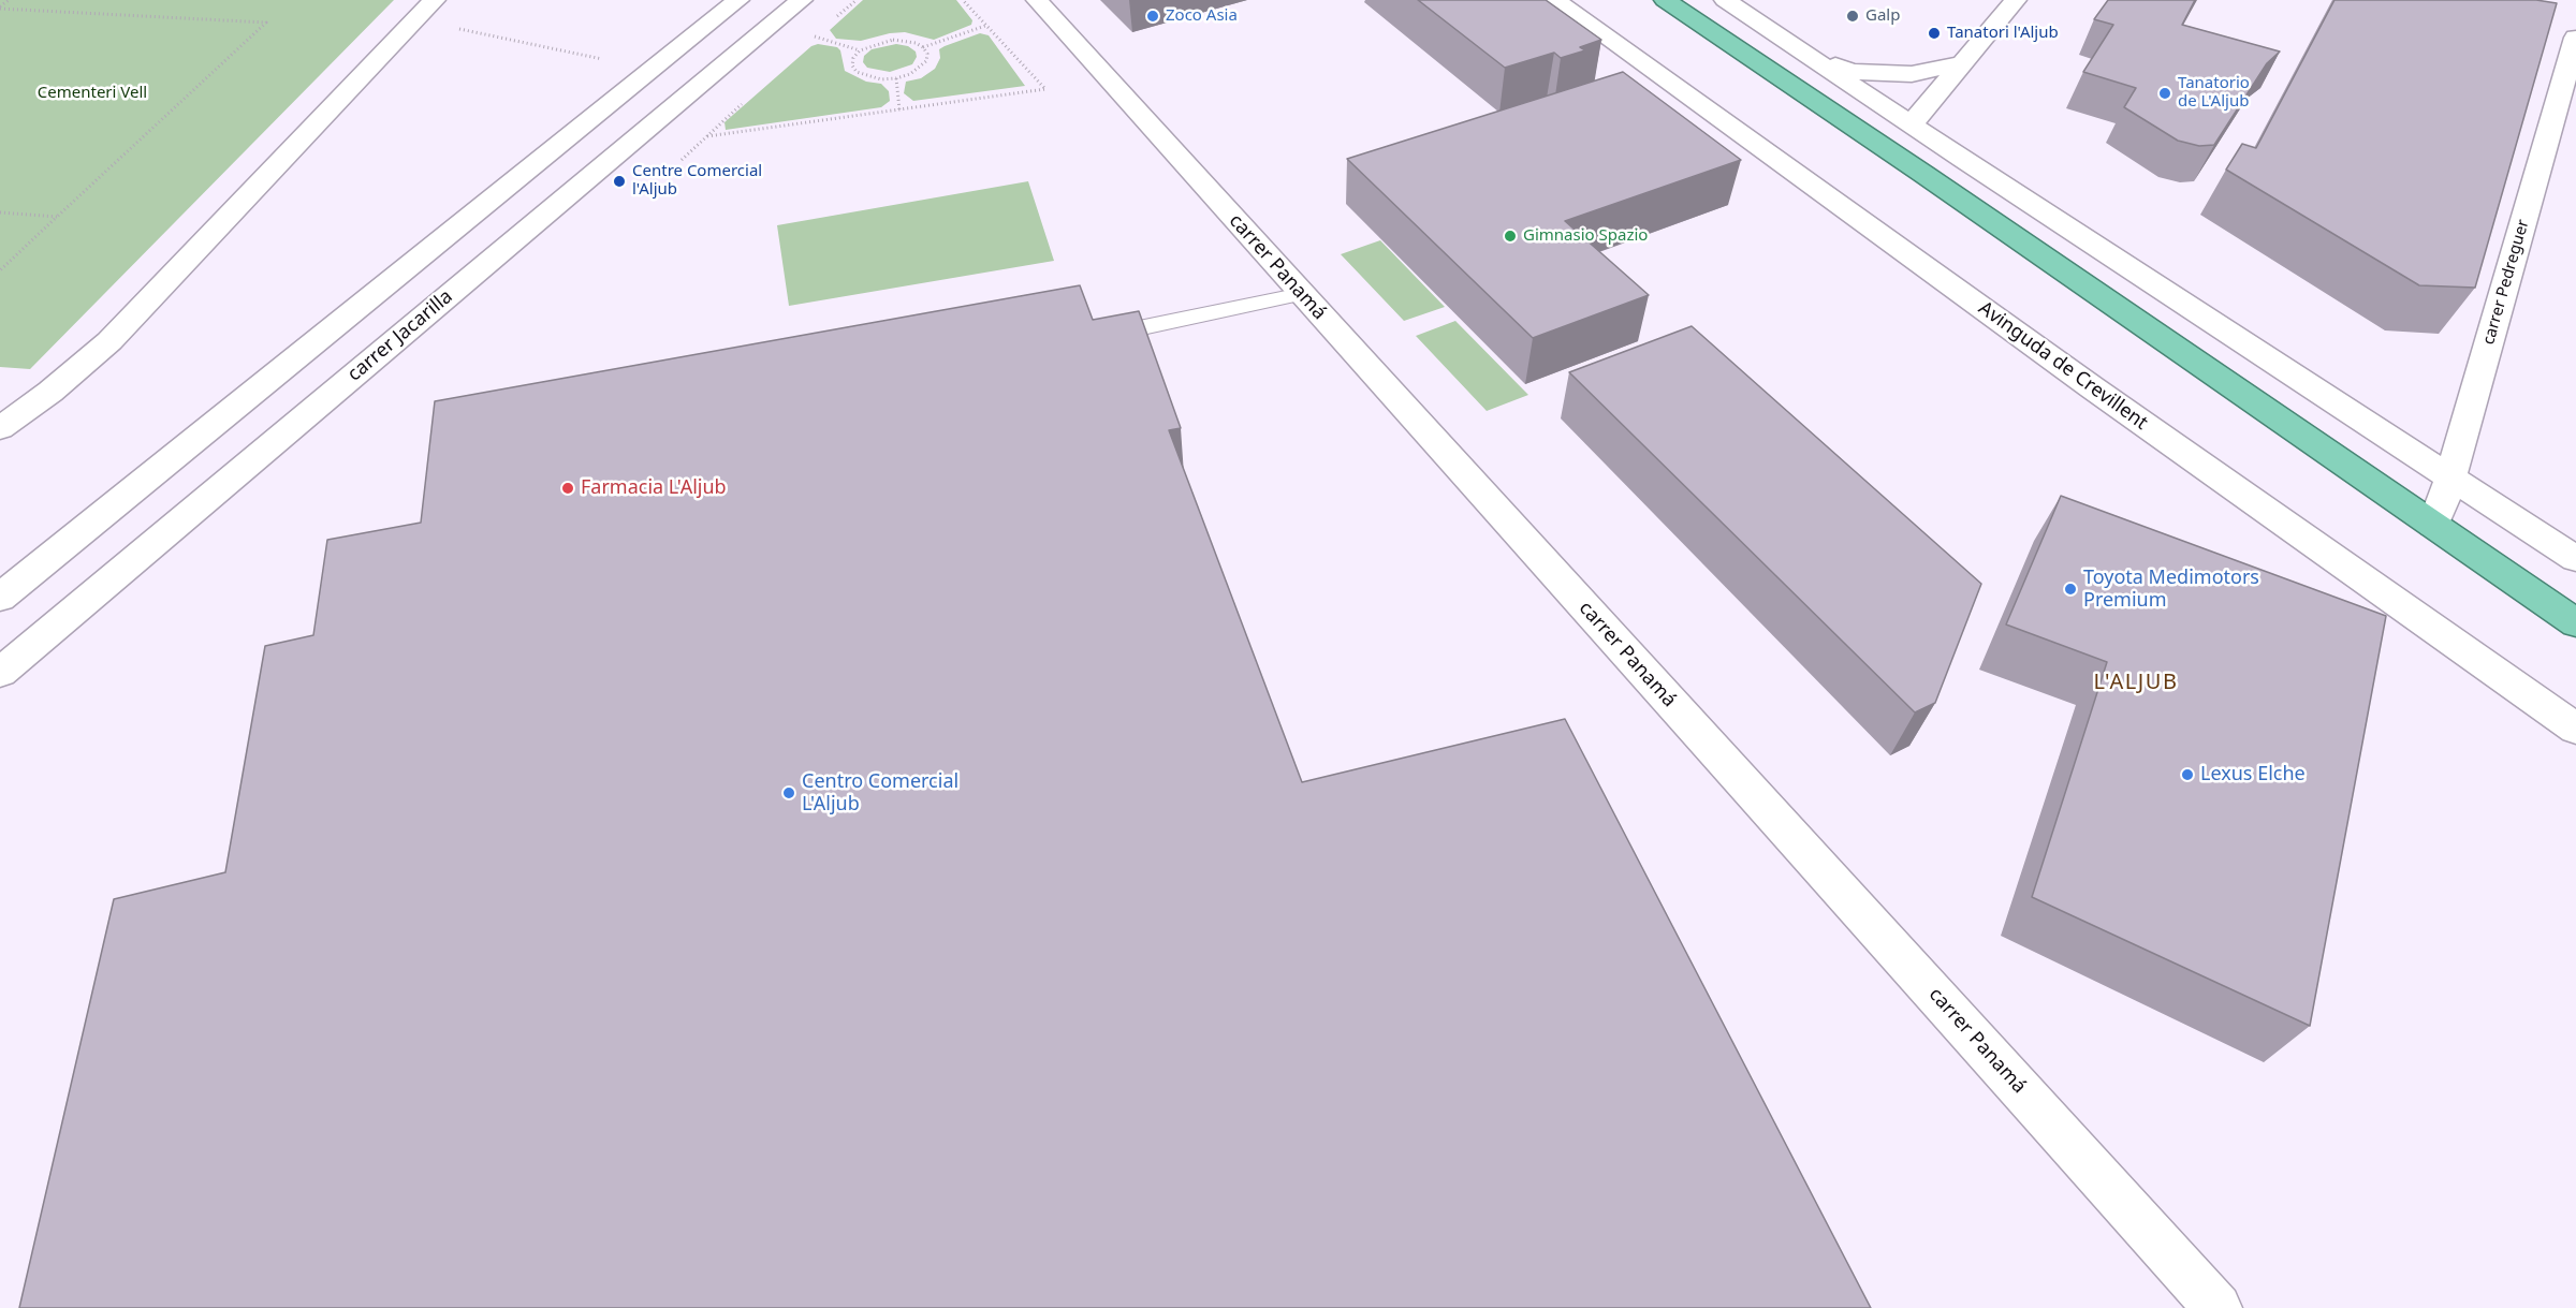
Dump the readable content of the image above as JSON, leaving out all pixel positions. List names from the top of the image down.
{
  "streets": {
    "street": [
      "carrer Panamá",
      "carrer Pedreguer",
      "carrer Jacarilla",
      "Avinguda de Crevillent"
    ]
  },
  "districts": ["L'ALJUB"],
  "parks": ["Cementeri Vell"],
  "places": [
    "Zoco Asia",
    "Galp",
    "Tanatori l'Aljub",
    "Tanatorio de L'Aljub",
    "Centre Comercial l'Aljub",
    "Gimnasio Spazio",
    "Farmacia L'Aljub",
    "Toyota Medimotors Premium",
    "Lexus Elche",
    "Centro Comercial L'Aljub"
  ]
}
